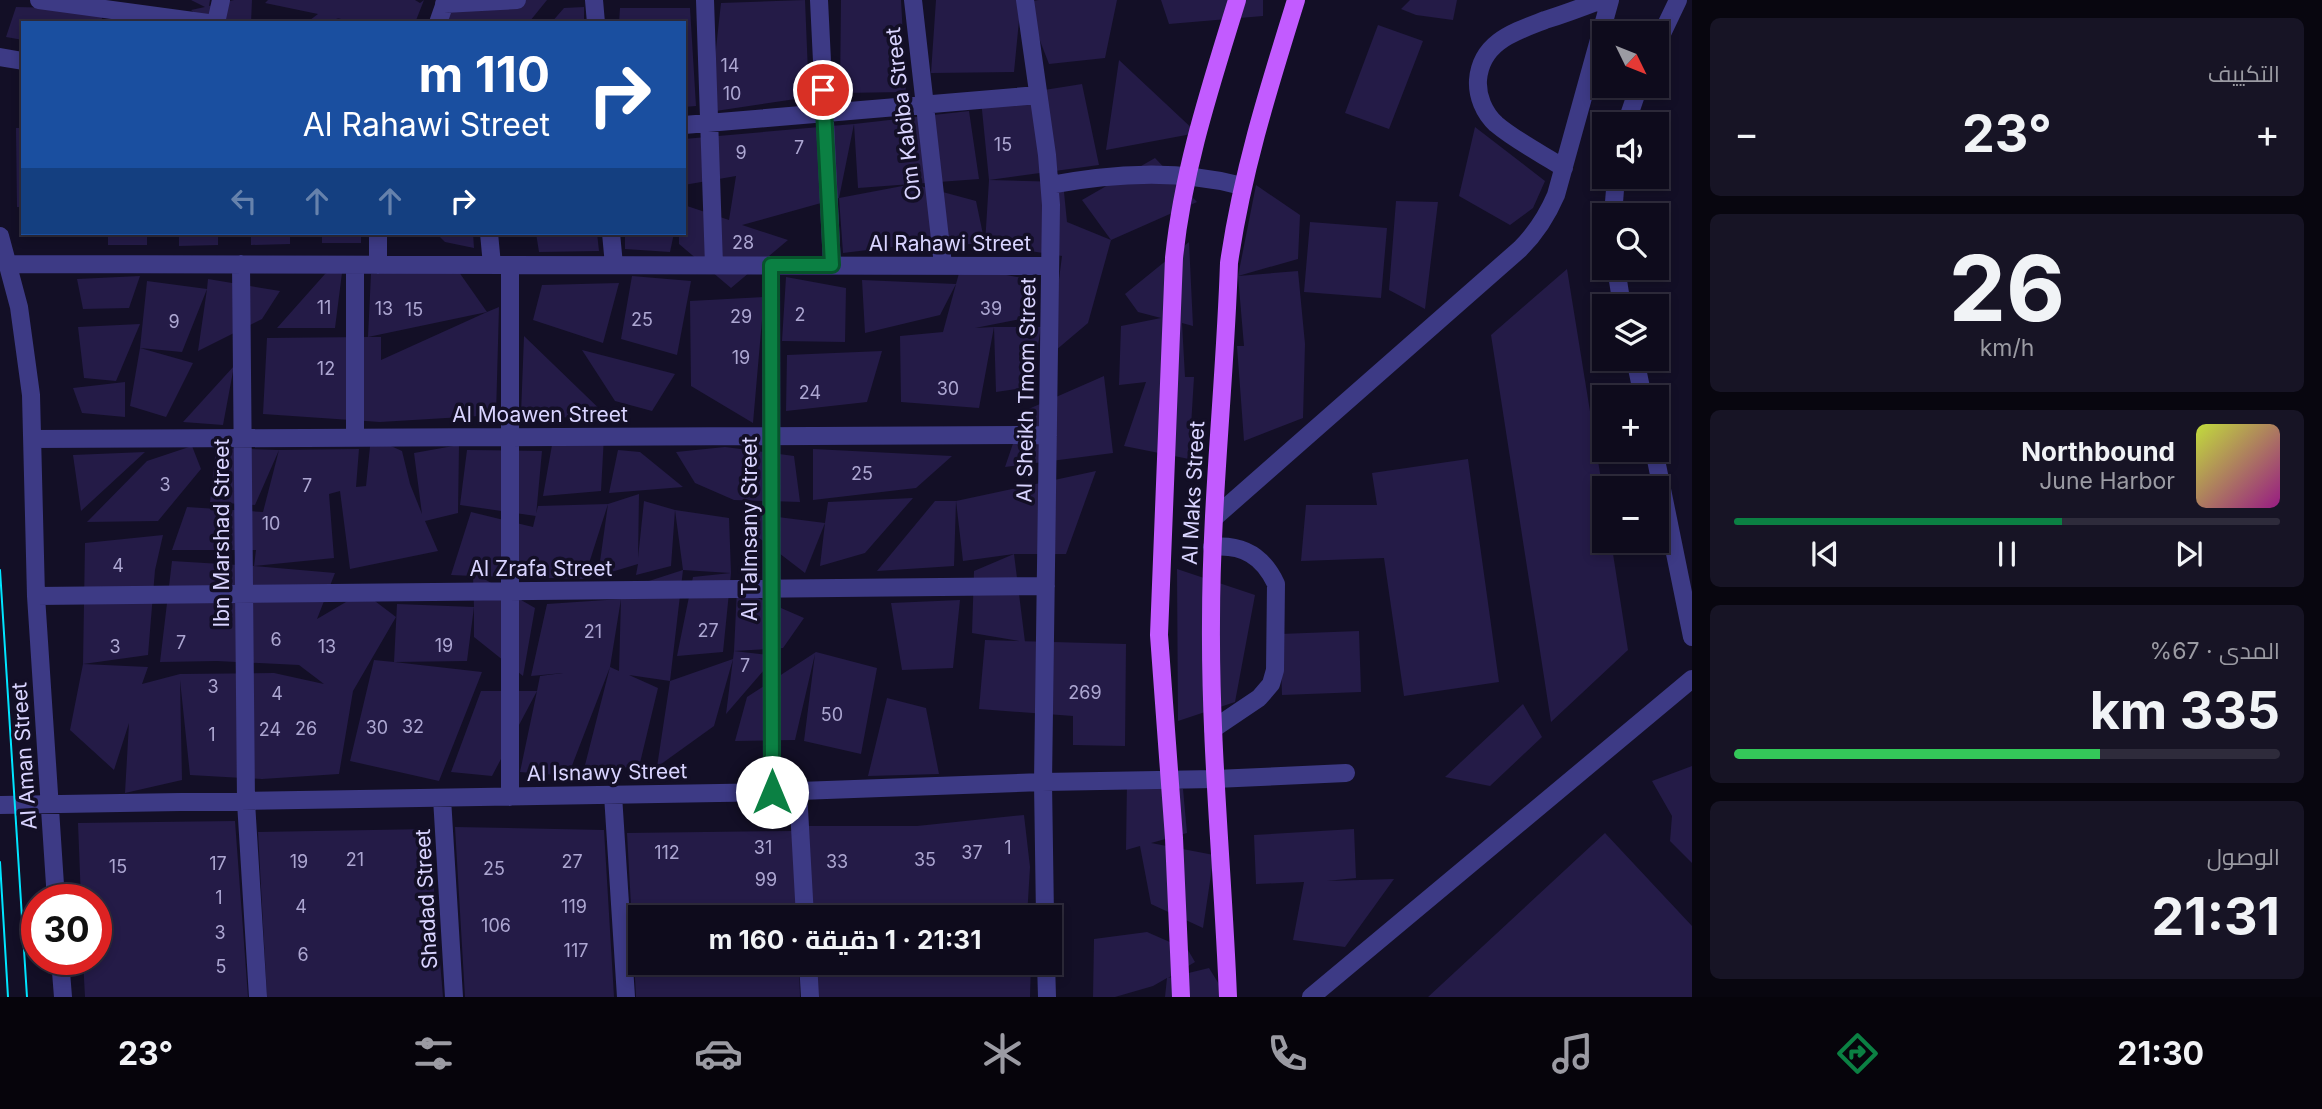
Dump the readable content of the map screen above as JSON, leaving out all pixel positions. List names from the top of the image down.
{
  "streets": {
    "main road": ["Al Maks Street"],
    "street": [
      "Om Kabiba Street",
      "Al Rahawi Street",
      "Al Sheikh Tmom Street",
      "Al Moawen Street",
      "Al Talmsany Street",
      "Ibn Marshad Street",
      "Al Zrafa Street",
      "Al Aman Street",
      "Al Isnawy Street",
      "Shadad Street"
    ]
  },
  "crossings": [
    ["Om Kabiba Street", "Al Rahawi Street"],
    ["Al Rahawi Street", "Al Sheikh Tmom Street"],
    ["Al Rahawi Street", "Al Talmsany Street"],
    ["Al Rahawi Street", "Ibn Marshad Street"],
    ["Al Rahawi Street", "Al Aman Street"],
    ["Al Sheikh Tmom Street", "Al Moawen Street"],
    ["Al Sheikh Tmom Street", "Al Zrafa Street"],
    ["Al Sheikh Tmom Street", "Al Isnawy Street"],
    ["Al Moawen Street", "Al Talmsany Street"],
    ["Al Moawen Street", "Ibn Marshad Street"],
    ["Al Moawen Street", "Al Aman Street"],
    ["Al Maks Street", "Al Isnawy Street"],
    ["Al Talmsany Street", "Al Zrafa Street"],
    ["Al Talmsany Street", "Al Isnawy Street"],
    ["Ibn Marshad Street", "Al Zrafa Street"],
    ["Ibn Marshad Street", "Al Isnawy Street"],
    ["Al Zrafa Street", "Al Aman Street"],
    ["Al Aman Street", "Al Isnawy Street"],
    ["Al Isnawy Street", "Shadad Street"]
  ],
  "house_numbers": [
    "14",
    "10",
    "15",
    "7",
    "9",
    "28",
    "11",
    "13",
    "39",
    "15",
    "2",
    "29",
    "25",
    "9",
    "19",
    "12",
    "30",
    "24",
    "25",
    "3",
    "7",
    "10",
    "4",
    "27",
    "21",
    "6",
    "7",
    "19",
    "3",
    "13",
    "7",
    "3",
    "269",
    "4",
    "50",
    "32",
    "30",
    "26",
    "24",
    "1",
    "31",
    "1",
    "112",
    "37",
    "21",
    "35",
    "19",
    "27",
    "33",
    "17",
    "15",
    "25",
    "99",
    "1",
    "4",
    "119",
    "106",
    "3",
    "117",
    "6",
    "5"
  ],
  "north": "bottom right",
  "page": {
    "tile": [
      "التكييف",
      ["26", "km/h"],
      ["المدى · 67%", "335 km"],
      ["الوصول", "21:31"]
    ],
    "map_buttons": ["+", "−"],
    "turn": ["110 m", "Al Rahawi Street"],
    "heat": ["−", "23°", "+"],
    "song": ["Northbound", "June Harbor"],
    "limit": "30",
    "trip": "21:31 · 1 دقيقة · 160 m",
    "tabs": ["21:30", "23°"]
  }
}
